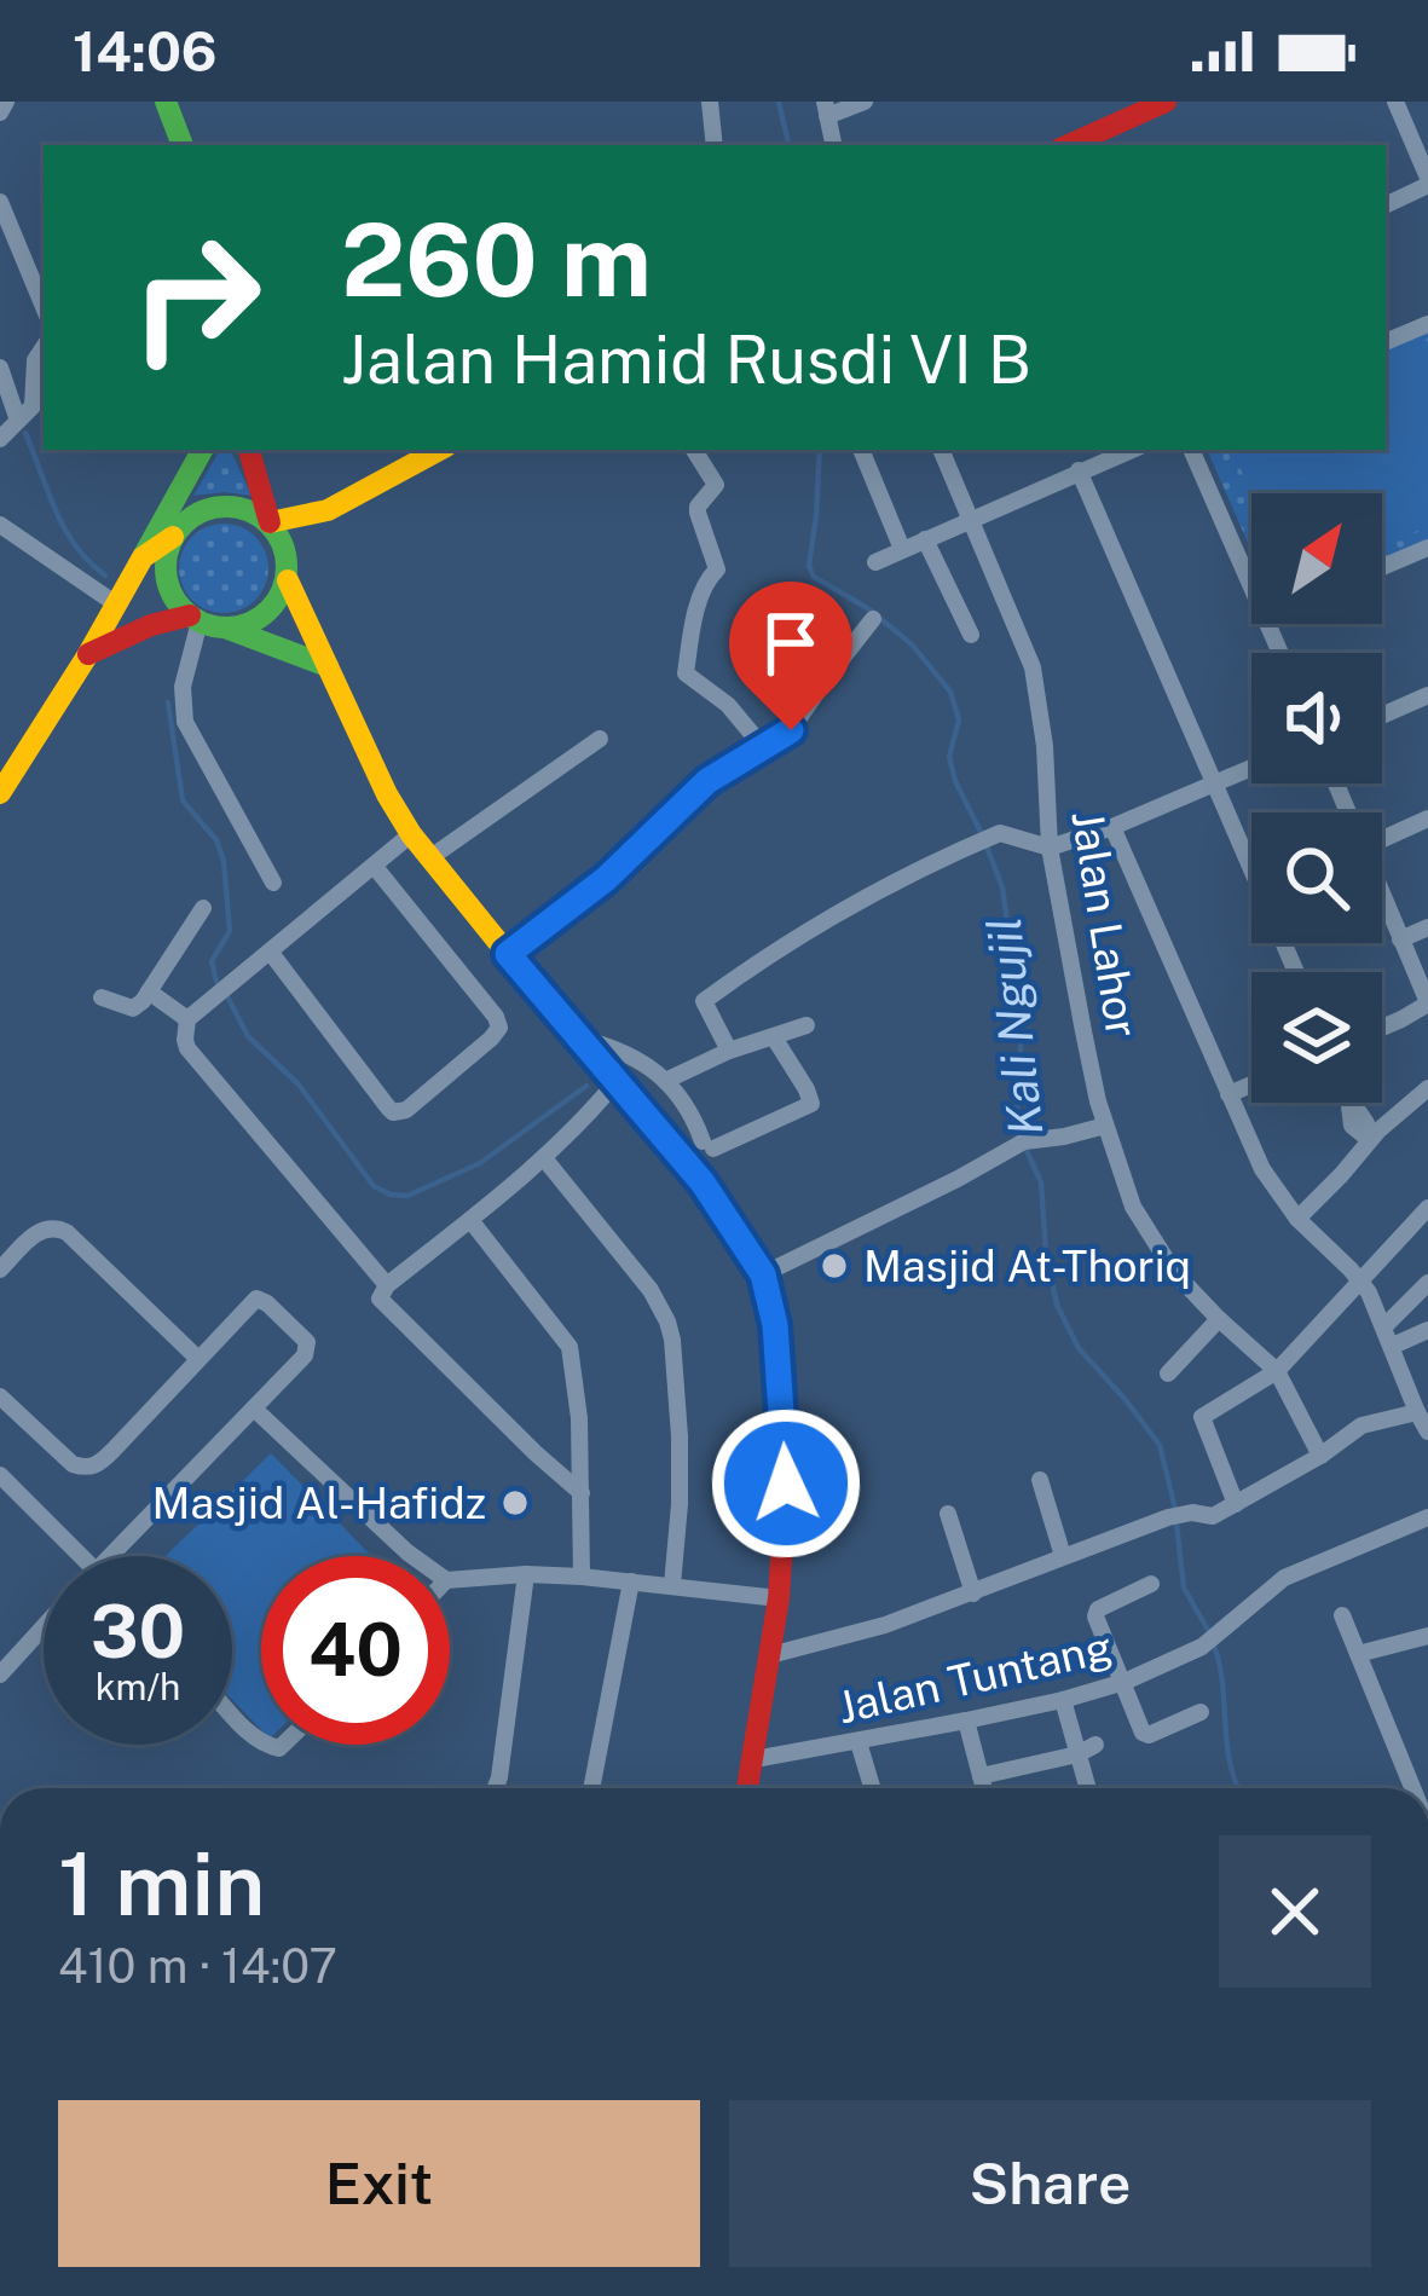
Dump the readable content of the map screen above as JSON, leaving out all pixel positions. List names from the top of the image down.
{
  "streets": {
    "street": ["Jalan Lahor", "Jalan Tuntang"]
  },
  "water": ["Kali Ngujil"],
  "places": ["Masjid At-Thoriq", "Masjid Al-Hafidz"],
  "north": "top right",
  "page": {
    "status": "14:06",
    "turn": ["260 m", "Jalan Hamid Rusdi VI B"],
    "speed": "30 km/h",
    "limit": "40",
    "heading": ["1 min", "410 m · 14:07"],
    "buttons": ["Exit", "Share"]
  }
}
